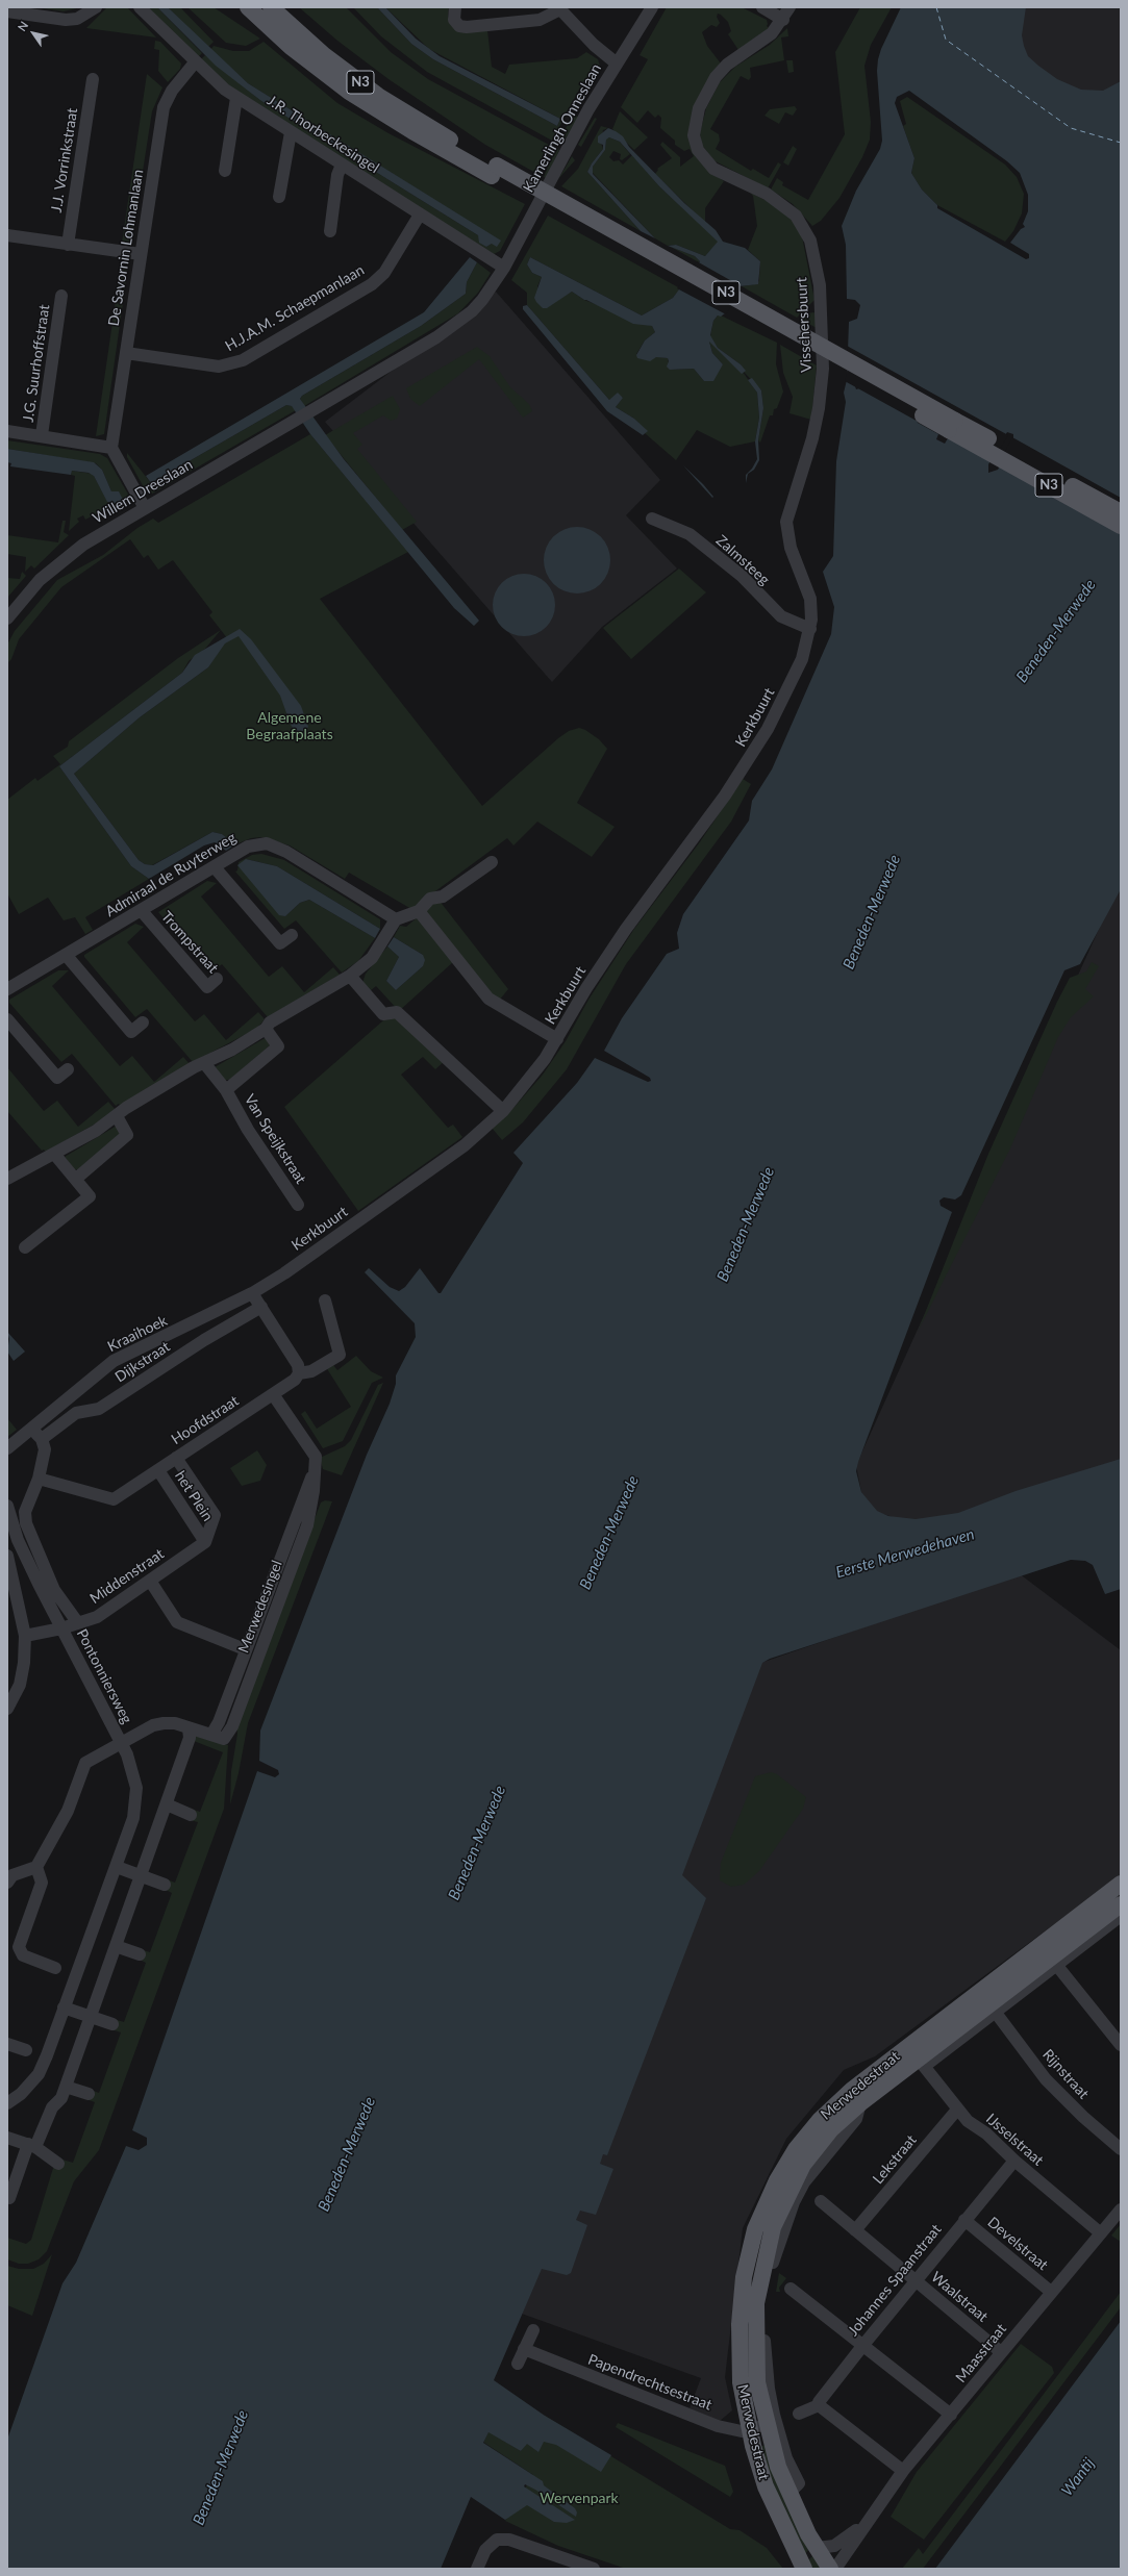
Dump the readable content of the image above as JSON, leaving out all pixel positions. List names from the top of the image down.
{
  "streets": {
    "main road": ["N3", "Merwedestraat"],
    "street": [
      "Kamerlingh Onneslaan",
      "J.R. Thorbeckesingel",
      "J.J. Vorrinkstraat",
      "De Savornin Lohmanlaan",
      "H.J.A.M. Schaepmanlaan",
      "Visschersbuurt",
      "J.G. Suurhoffstraat",
      "Willem Dreeslaan",
      "Zalmsteeg",
      "Kerkbuurt",
      "Admiraal de Ruyterweg",
      "Trompstraat",
      "Van Speijkstraat",
      "Kraaihoek",
      "Dijkstraat",
      "Hoofdstraat",
      "het Plein",
      "Middenstraat",
      "Merwedesingel",
      "Pontonniersweg",
      "Rijnstraat",
      "IJsselstraat",
      "Lekstraat",
      "Develstraat",
      "Johannes Spaanstraat",
      "Waalstraat",
      "Maasstraat",
      "Papendrechtsestraat"
    ]
  },
  "crossings": [
    ["Kamerlingh Onneslaan", "J.R. Thorbeckesingel"],
    ["Kamerlingh Onneslaan", "Willem Dreeslaan"],
    ["J.R. Thorbeckesingel", "De Savornin Lohmanlaan"],
    ["J.R. Thorbeckesingel", "H.J.A.M. Schaepmanlaan"],
    ["De Savornin Lohmanlaan", "H.J.A.M. Schaepmanlaan"],
    ["Visschersbuurt", "Zalmsteeg"],
    ["Visschersbuurt", "Kerkbuurt"],
    ["Zalmsteeg", "Kerkbuurt"],
    ["Kerkbuurt", "Kraaihoek"],
    ["Admiraal de Ruyterweg", "Trompstraat"],
    ["Hoofdstraat", "het Plein"],
    ["Hoofdstraat", "Merwedesingel"],
    ["het Plein", "Middenstraat"],
    ["Middenstraat", "Pontonniersweg"],
    ["Merwedesingel", "Pontonniersweg"],
    ["Rijnstraat", "Merwedestraat"],
    ["Merwedestraat", "IJsselstraat"],
    ["Merwedestraat", "Maasstraat"],
    ["Merwedestraat", "Papendrechtsestraat"],
    ["IJsselstraat", "Lekstraat"],
    ["IJsselstraat", "Johannes Spaanstraat"],
    ["IJsselstraat", "Maasstraat"],
    ["Lekstraat", "Waalstraat"],
    ["Develstraat", "Johannes Spaanstraat"],
    ["Develstraat", "Maasstraat"],
    ["Johannes Spaanstraat", "Waalstraat"],
    ["Waalstraat", "Maasstraat"]
  ],
  "water": ["Beneden-Merwede", "Eerste Merwedehaven", "Wantij"],
  "parks": ["Algemene Begraafplaats", "Wervenpark"],
  "north": "top left"
}
